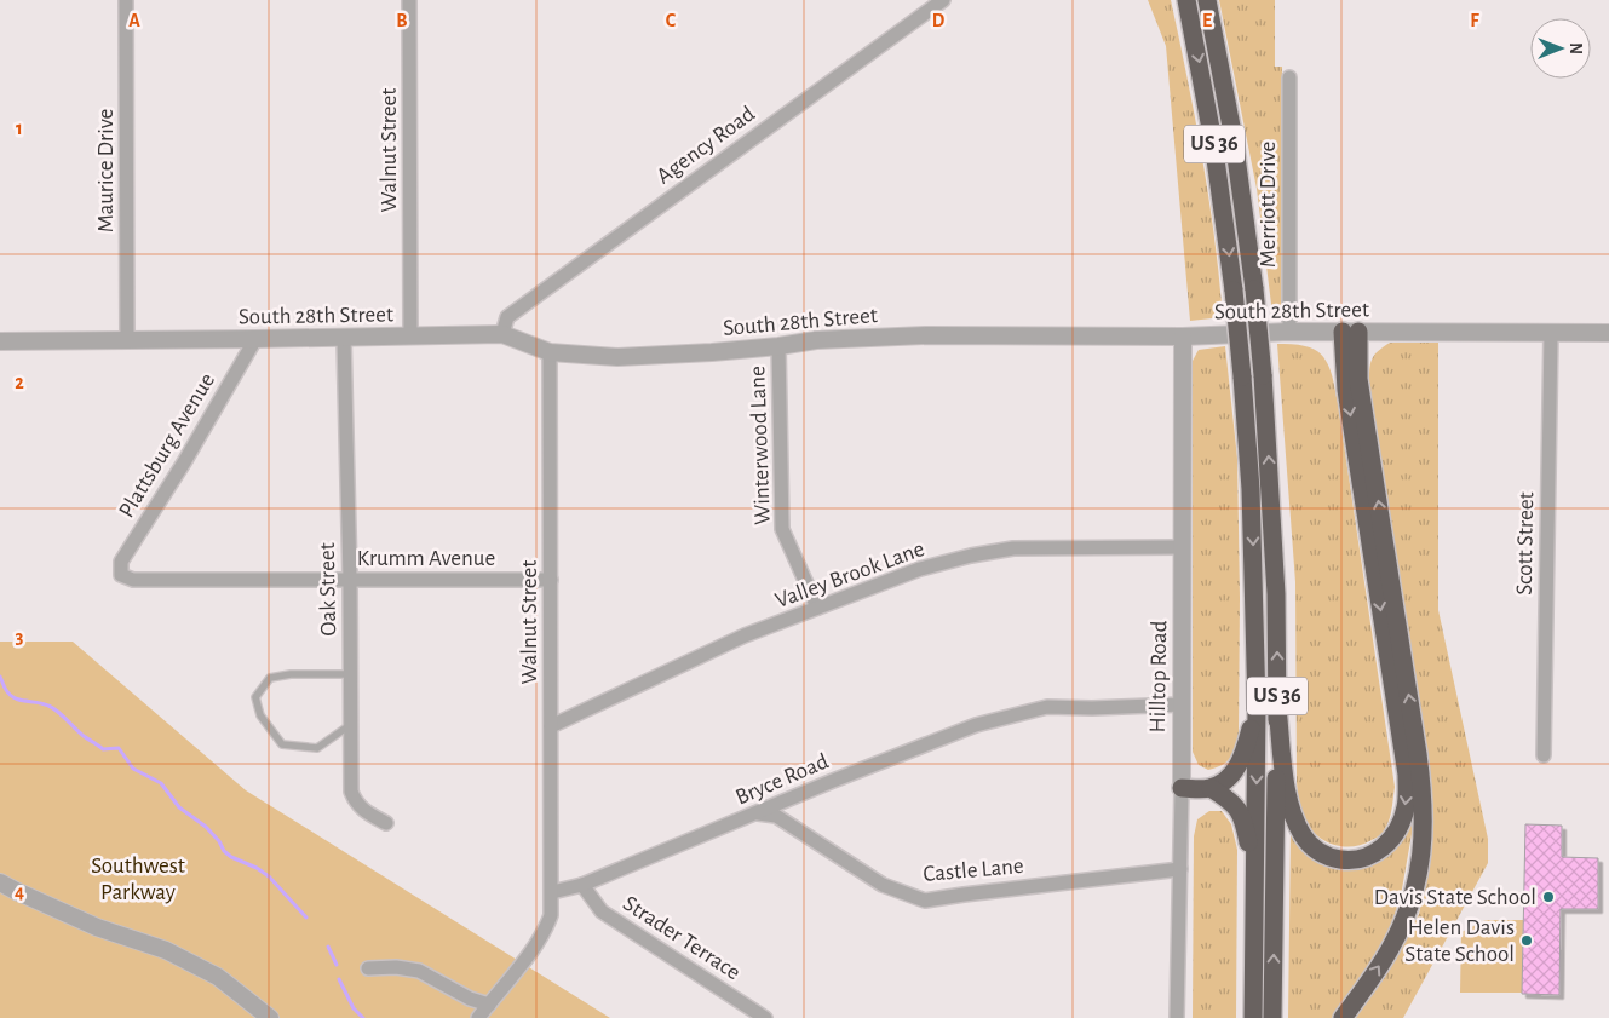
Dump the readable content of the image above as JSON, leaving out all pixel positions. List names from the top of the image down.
{
  "streets": {
    "highway": ["US 36"],
    "street": [
      "Agency Road",
      "Walnut Street",
      "Maurice Drive",
      "Merriott Drive",
      "South 28th Street",
      "Plattsburg Avenue",
      "Winterwood Lane",
      "Scott Street",
      "Krumm Avenue",
      "Valley Brook Lane",
      "Oak Street",
      "Hilltop Road",
      "Bryce Road",
      "Castle Lane",
      "Strader Terrace"
    ]
  },
  "crossings": [
    ["Agency Road", "South 28th Street"],
    ["Walnut Street", "South 28th Street"],
    ["Walnut Street", "Krumm Avenue"],
    ["Walnut Street", "Valley Brook Lane"],
    ["Walnut Street", "Bryce Road"],
    ["Maurice Drive", "South 28th Street"],
    ["Merriott Drive", "South 28th Street"],
    ["South 28th Street", "Plattsburg Avenue"],
    ["South 28th Street", "Winterwood Lane"],
    ["South 28th Street", "Scott Street"],
    ["South 28th Street", "Oak Street"],
    ["South 28th Street", "Hilltop Road"],
    ["Plattsburg Avenue", "Krumm Avenue"],
    ["Winterwood Lane", "Valley Brook Lane"],
    ["Krumm Avenue", "Oak Street"],
    ["Valley Brook Lane", "Hilltop Road"],
    ["Hilltop Road", "Bryce Road"],
    ["Hilltop Road", "Castle Lane"],
    ["Bryce Road", "Castle Lane"],
    ["Bryce Road", "Strader Terrace"]
  ],
  "parks": ["Southwest Parkway"],
  "places": ["Davis State School", "Helen Davis State School"],
  "north": "right",
  "grid": {
    "columns": [
      "A",
      "B",
      "C",
      "D",
      "E",
      "F"
    ],
    "rows": [
      "1",
      "2",
      "3",
      "4"
    ]
  }
}
